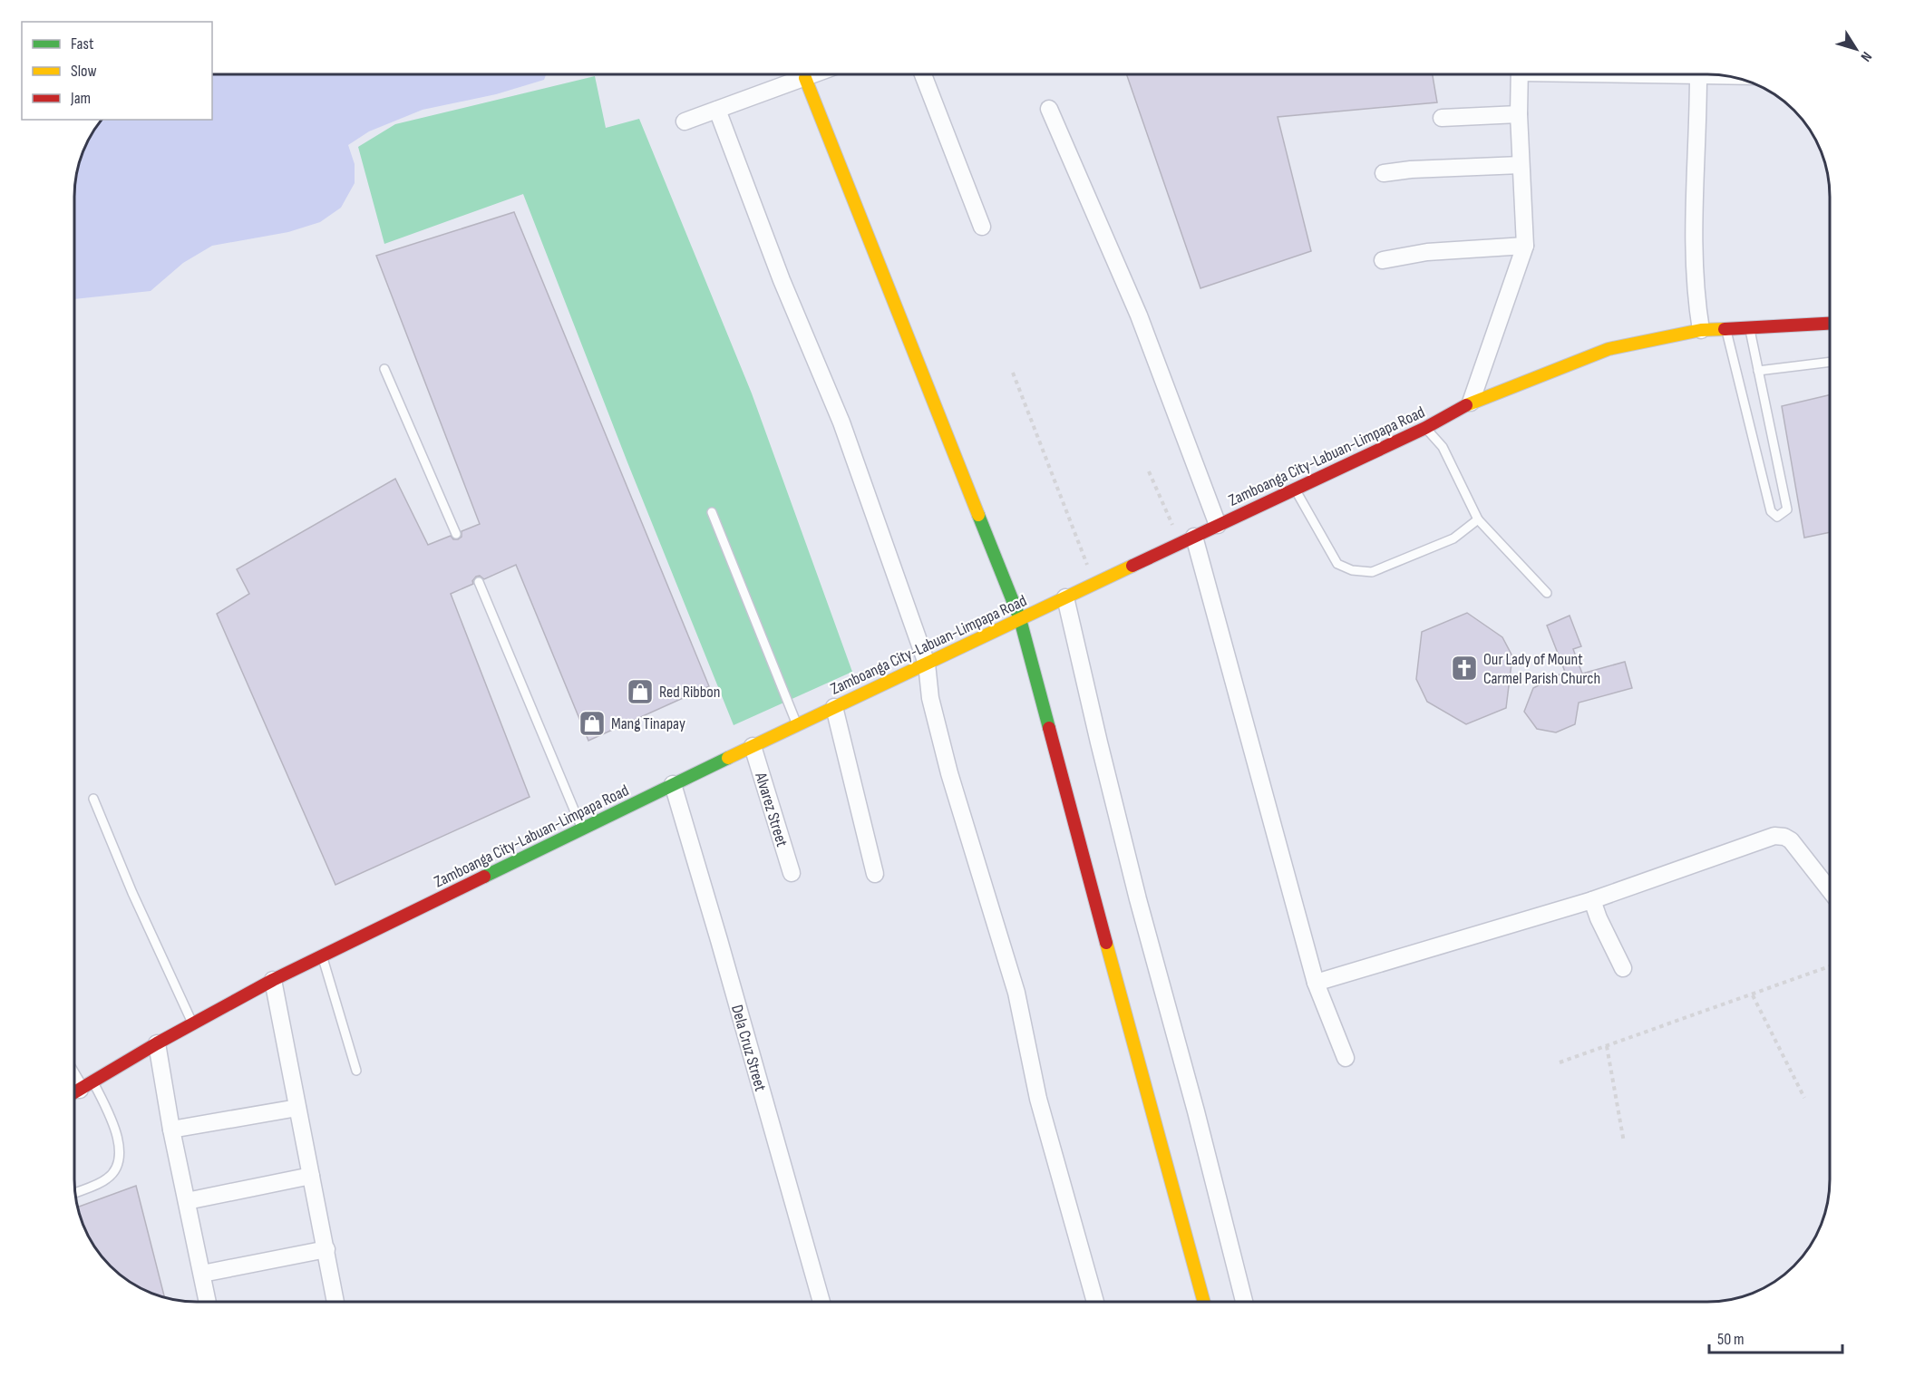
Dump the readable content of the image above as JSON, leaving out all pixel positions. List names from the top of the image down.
{
  "streets": {
    "main road": ["Zamboanga City-Labuan-Limpapa Road"],
    "street": ["Alvarez Street", "Dela Cruz Street"]
  },
  "crossings": [
    ["Zamboanga City-Labuan-Limpapa Road", "Alvarez Street"],
    ["Zamboanga City-Labuan-Limpapa Road", "Dela Cruz Street"]
  ],
  "places": {
    "church": ["Our Lady of Mount Carmel Parish Church"],
    "shop": ["Red Ribbon", "Mang Tinapay"]
  },
  "legend": ["Fast", "Slow", "Jam"],
  "scale_bar": "50 m",
  "north": "bottom right"
}
